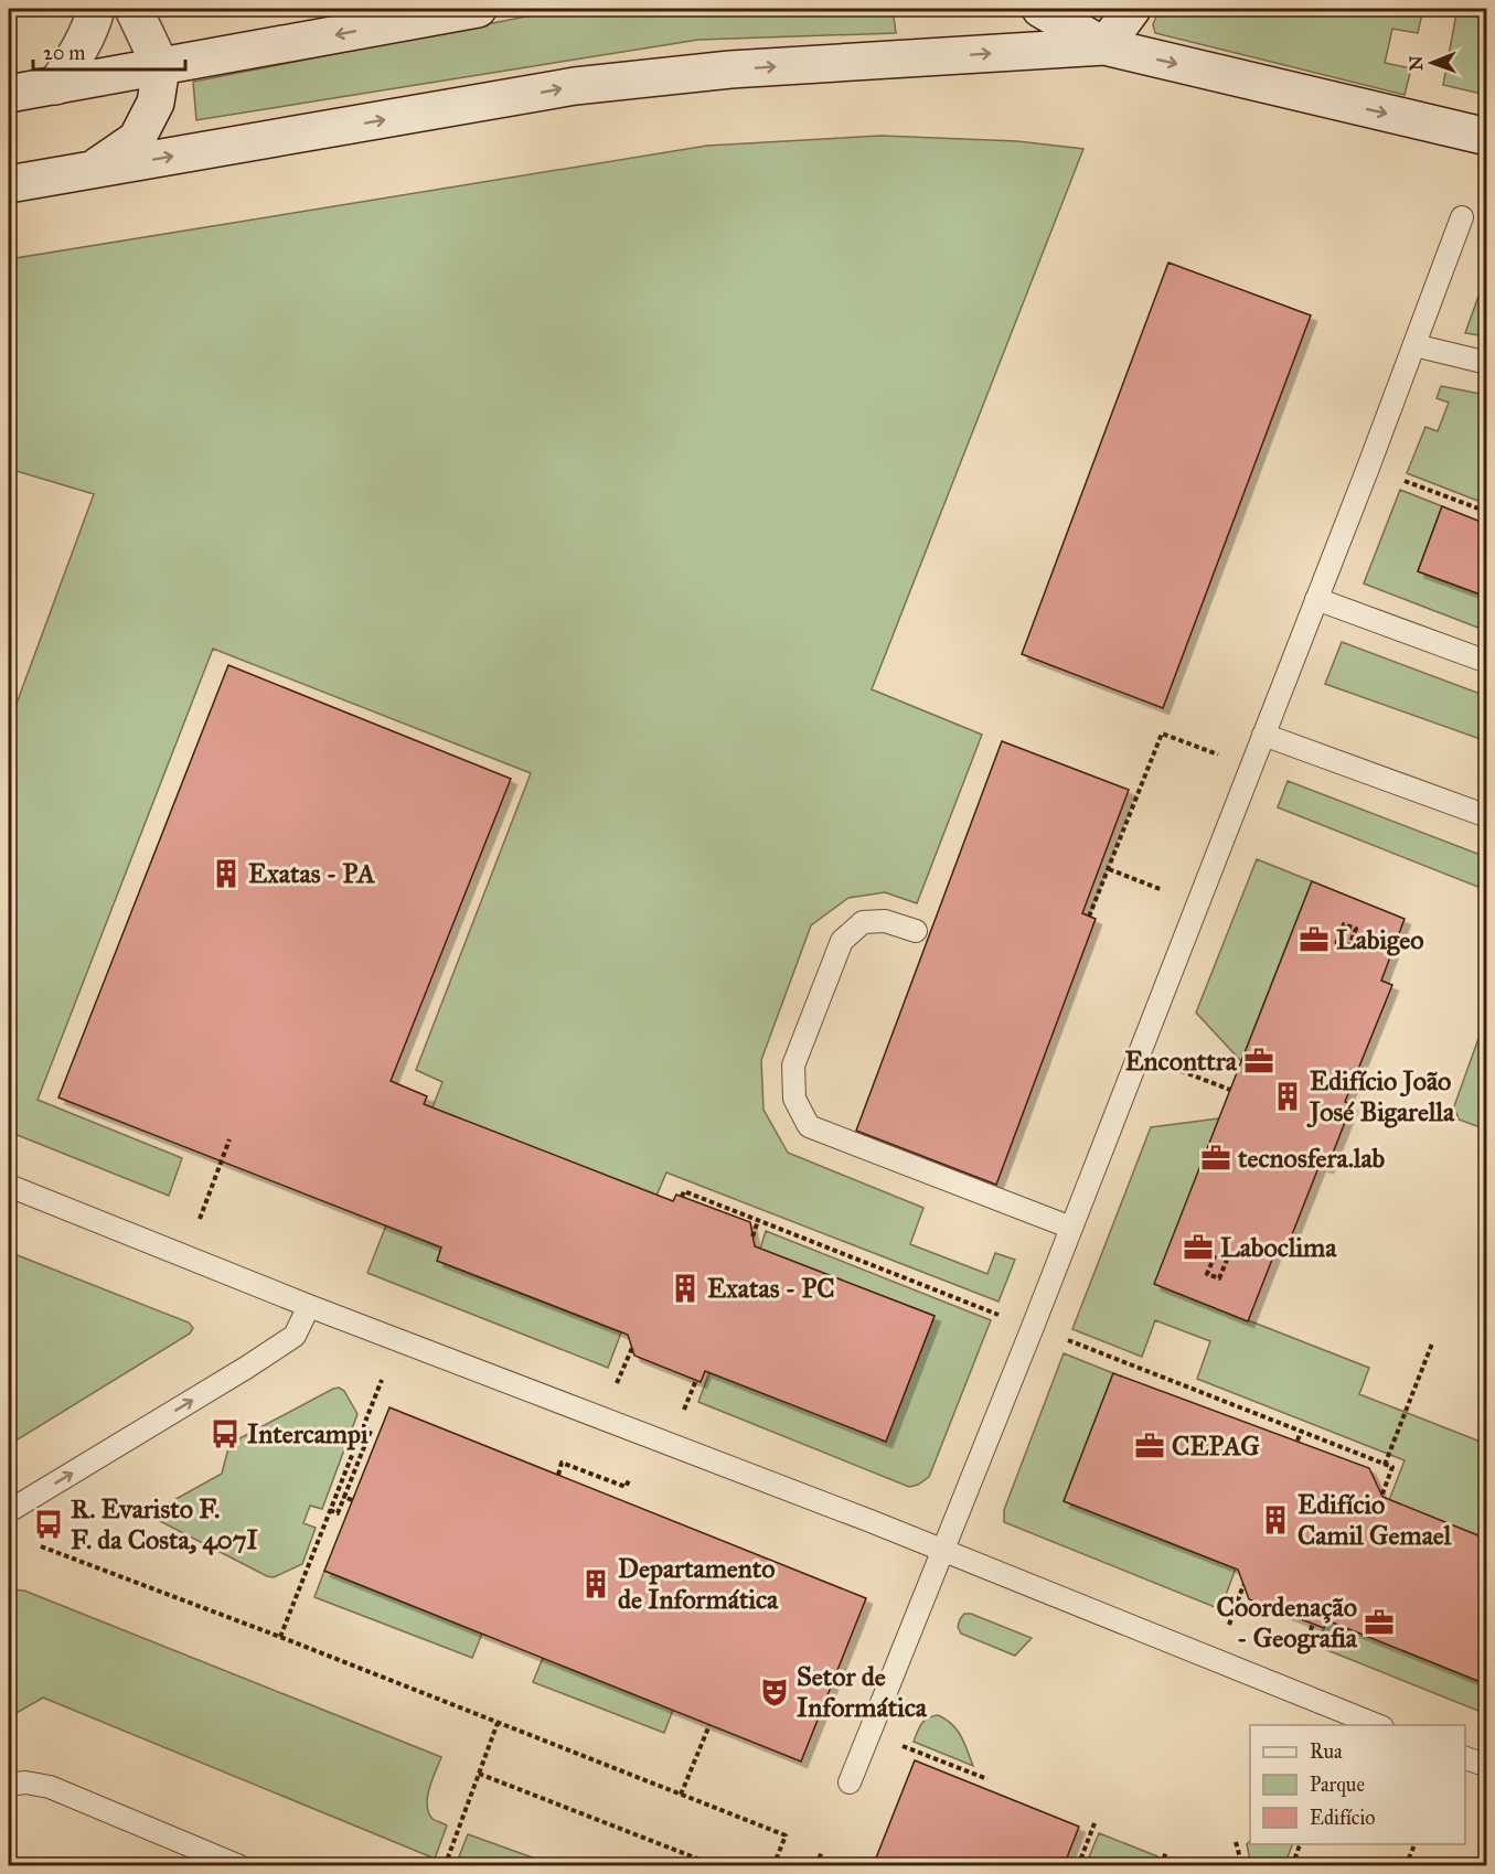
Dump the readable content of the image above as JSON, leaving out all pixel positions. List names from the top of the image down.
{
  "places": {
    "building": [
      "Exatas - PA",
      "Edifício João José Bigarella",
      "Exatas - PC",
      "Edifício Camil Gemael",
      "Departamento de Informática"
    ],
    "office": [
      "Labigeo",
      "Enconttra",
      "tecnosfera.lab",
      "Laboclima",
      "CEPAG",
      "Coordenação - Geografia"
    ],
    "bus stop": ["Intercampi", "R. Evaristo F. F. da Costa, 407I"],
    "theatre": ["Setor de Informática"]
  },
  "legend": ["Rua", "Parque", "Edifício"],
  "scale_bar": "20 m",
  "north": "left"
}
